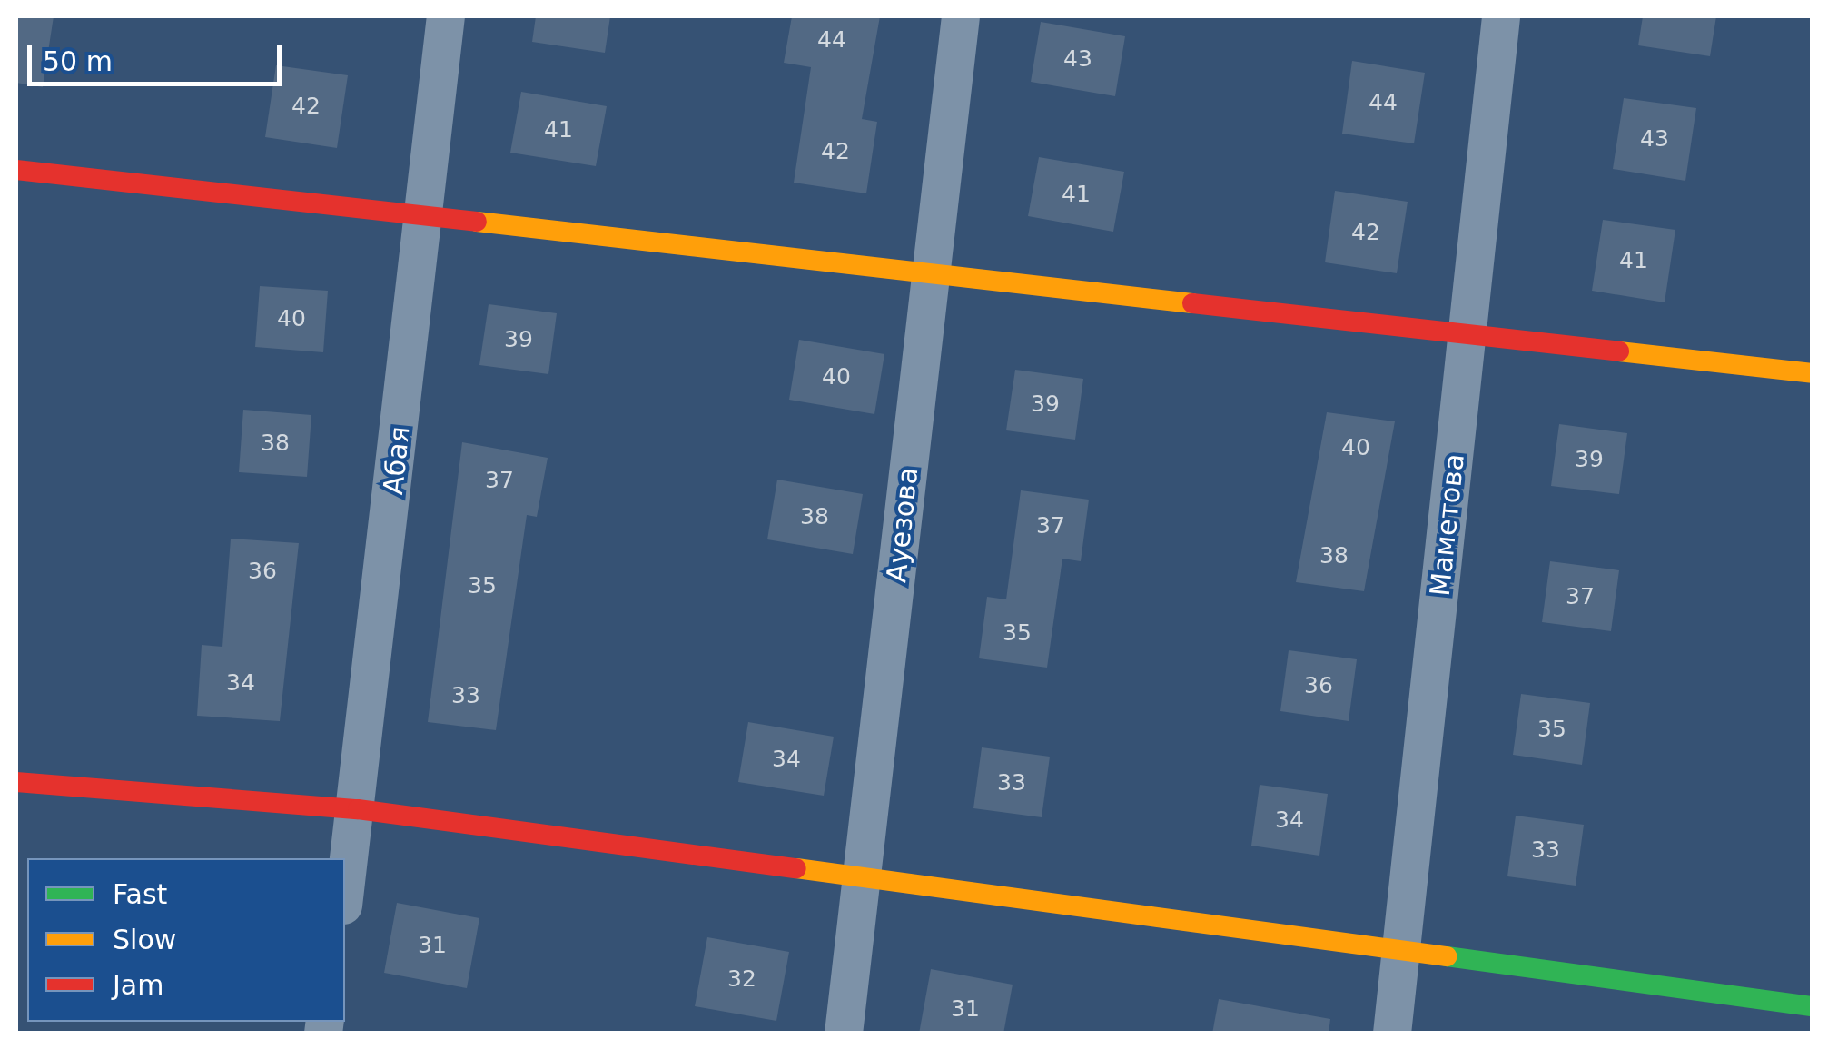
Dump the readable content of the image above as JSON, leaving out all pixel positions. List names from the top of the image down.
{
  "streets": {
    "street": ["Абая", "Ауезова", "Маметова"]
  },
  "house_numbers": [
    "44",
    "43",
    "44",
    "42",
    "41",
    "43",
    "42",
    "41",
    "42",
    "41",
    "40",
    "39",
    "40",
    "39",
    "38",
    "40",
    "39",
    "37",
    "38",
    "37",
    "38",
    "36",
    "35",
    "37",
    "35",
    "34",
    "36",
    "33",
    "35",
    "34",
    "33",
    "34",
    "33",
    "31",
    "32",
    "31"
  ],
  "legend": ["Fast", "Slow", "Jam"],
  "scale_bar": "50 m"
}
